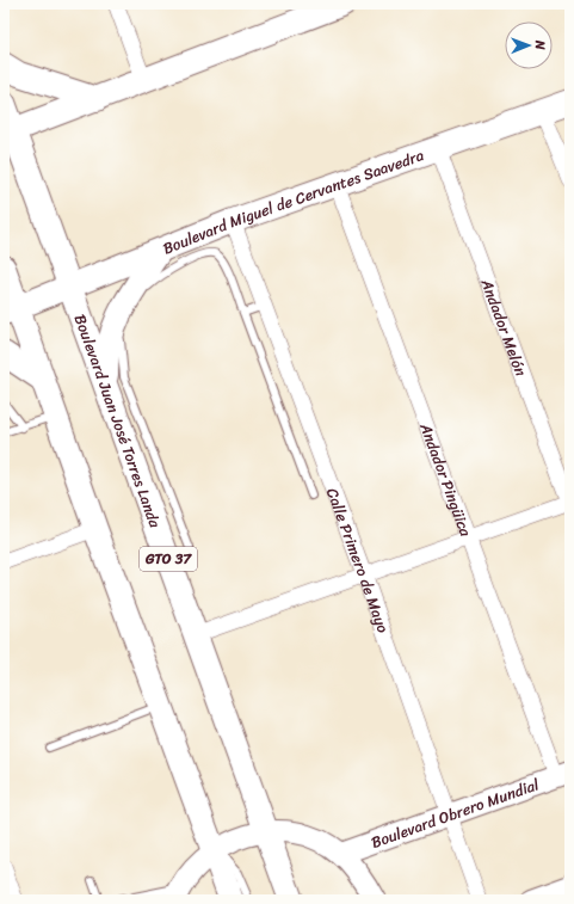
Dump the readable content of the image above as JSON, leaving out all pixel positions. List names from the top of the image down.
{
  "streets": {
    "main road": ["Boulevard Miguel de Cervantes Saavedra", "Boulevard Juan José Torres Landa", "GTO 37"],
    "street": [
      "Andador Melón",
      "Andador Pingüica",
      "Calle Primero de Mayo",
      "Boulevard Obrero Mundial"
    ]
  },
  "crossings": [
    ["Boulevard Miguel de Cervantes Saavedra", "Andador Melón"],
    ["Boulevard Miguel de Cervantes Saavedra", "Boulevard Juan José Torres Landa"],
    ["Boulevard Miguel de Cervantes Saavedra", "Andador Pingüica"],
    ["Boulevard Miguel de Cervantes Saavedra", "Calle Primero de Mayo"],
    ["Andador Pingüica", "Boulevard Obrero Mundial"],
    ["Calle Primero de Mayo", "Boulevard Obrero Mundial"]
  ],
  "north": "right"
}
